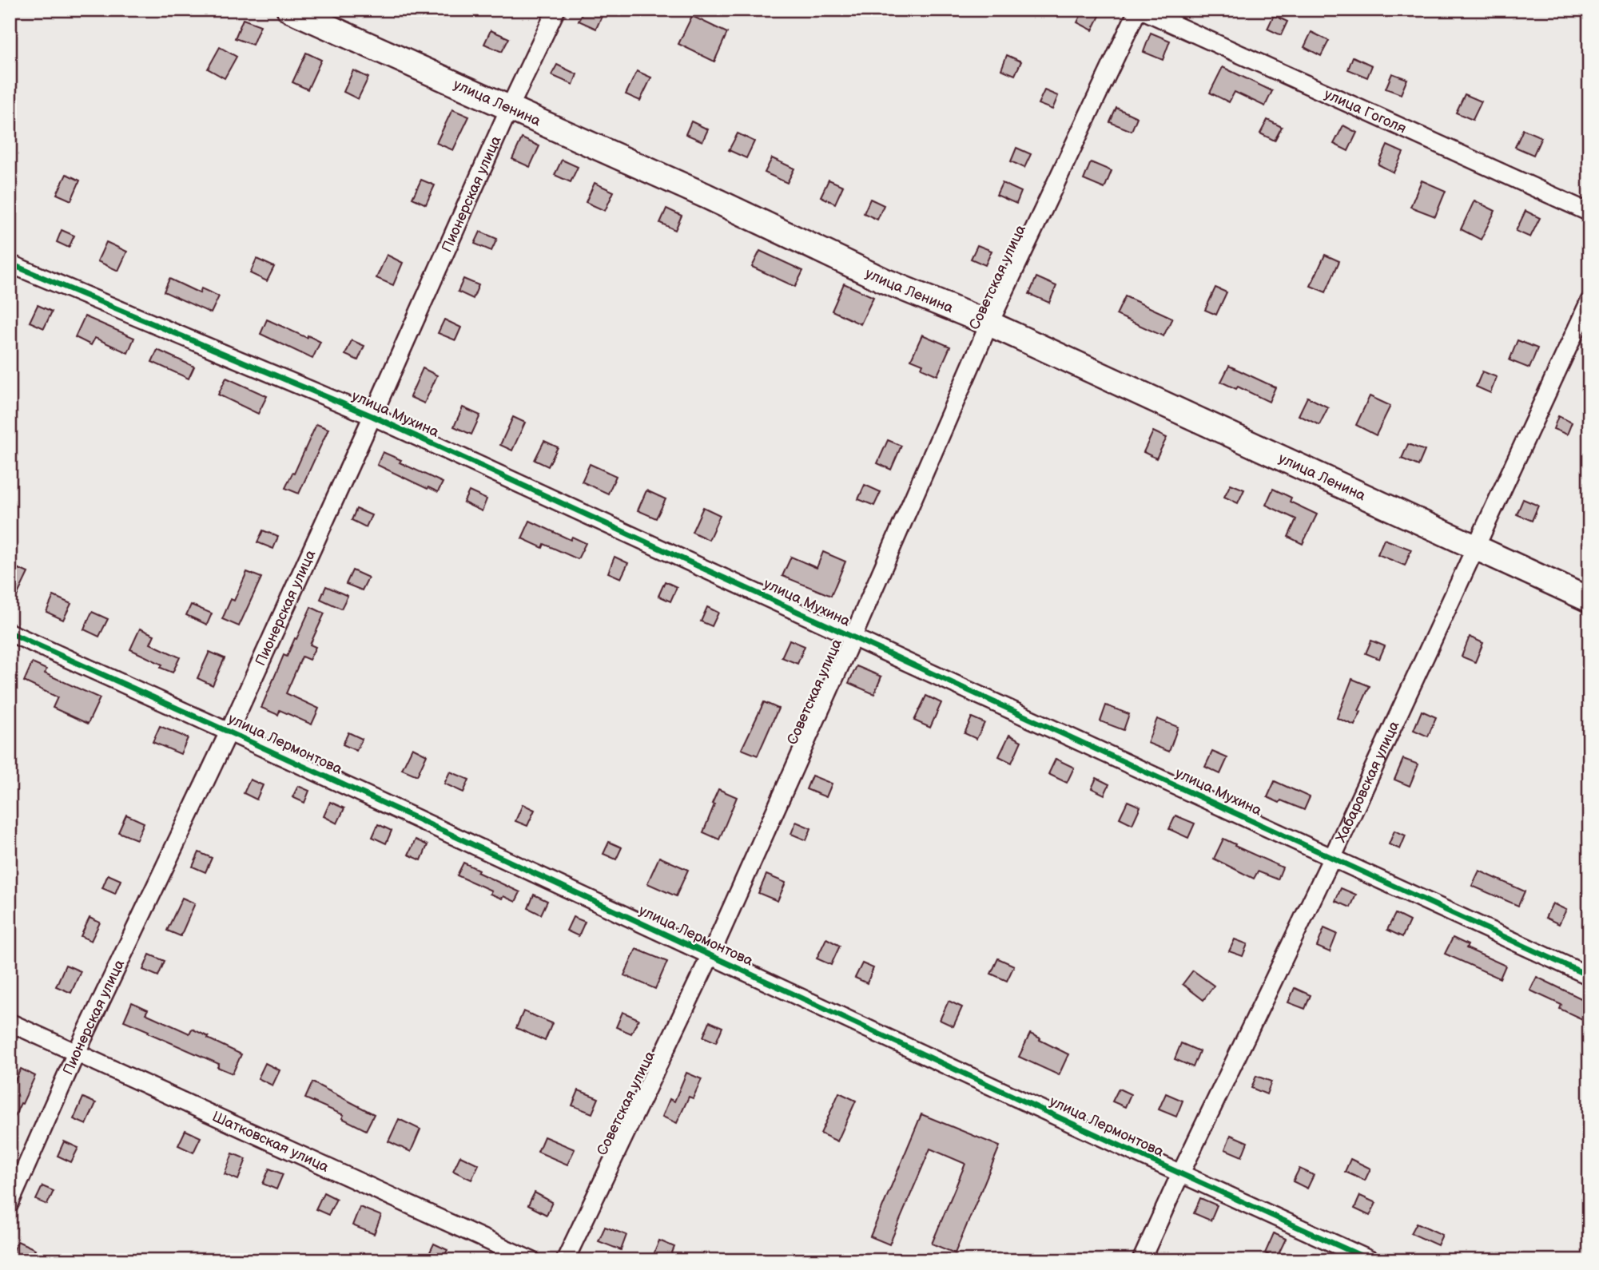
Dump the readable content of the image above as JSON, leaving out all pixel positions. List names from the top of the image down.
{
  "streets": {
    "main road": ["улица Ленина"],
    "street": [
      "улица Гоголя",
      "Пионерская улица",
      "Советская улица",
      "улица Мухина",
      "улица Лермонтова",
      "Хабаровская улица",
      "Шатковская улица"
    ]
  },
  "crossings": [
    ["улица Ленина", "Пионерская улица"],
    ["улица Ленина", "Советская улица"],
    ["улица Ленина", "Хабаровская улица"],
    ["улица Гоголя", "Советская улица"],
    ["Пионерская улица", "улица Мухина"],
    ["Пионерская улица", "улица Лермонтова"],
    ["Пионерская улица", "Шатковская улица"],
    ["Советская улица", "улица Мухина"],
    ["Советская улица", "улица Лермонтова"],
    ["улица Мухина", "Хабаровская улица"],
    ["улица Лермонтова", "Хабаровская улица"]
  ]
}
